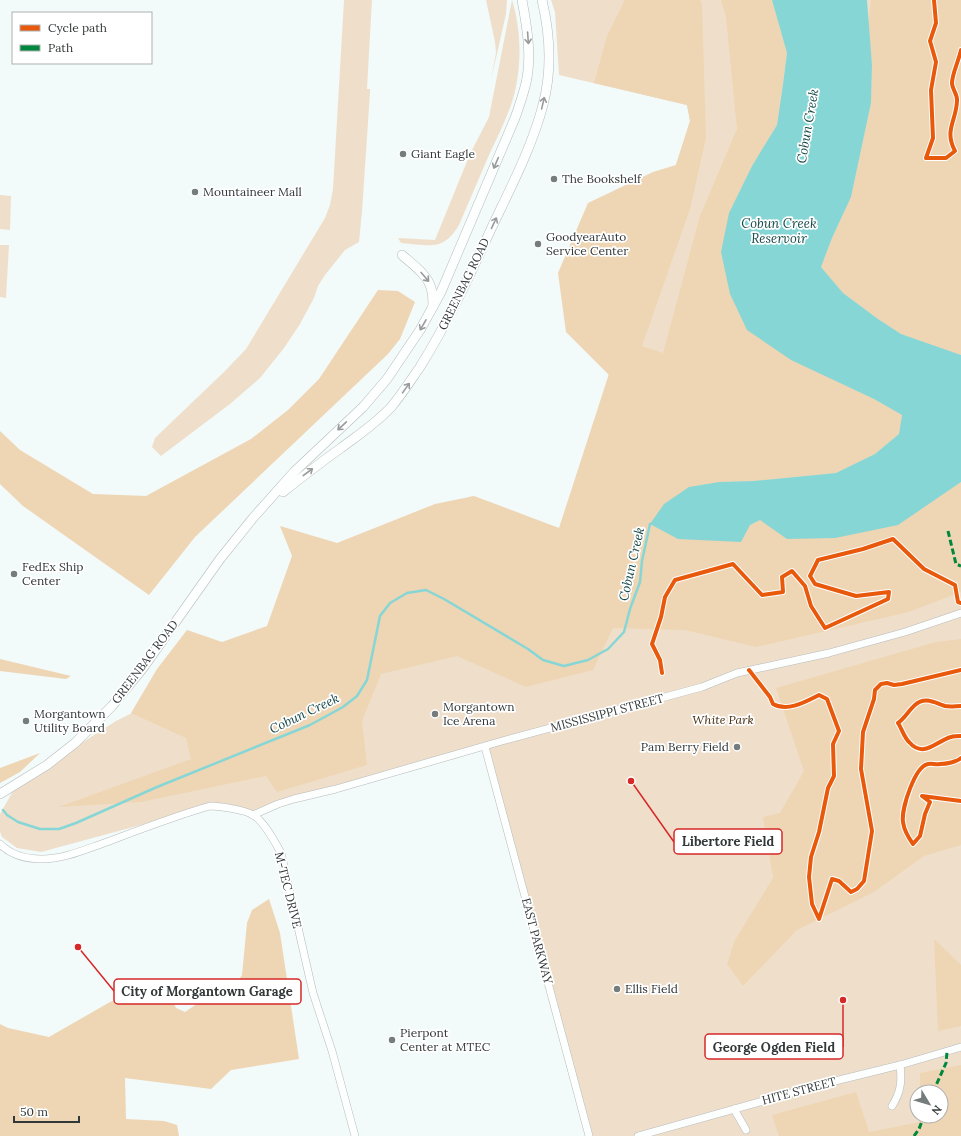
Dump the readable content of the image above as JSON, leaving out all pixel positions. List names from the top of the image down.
{
  "streets": {
    "main road": ["GREENBAG ROAD"],
    "street": [
      "MISSISSIPPI STREET",
      "M-TEC DRIVE",
      "EAST PARKWAY",
      "HITE STREET"
    ]
  },
  "crossings": [
    ["MISSISSIPPI STREET", "M-TEC DRIVE"],
    ["MISSISSIPPI STREET", "EAST PARKWAY"]
  ],
  "water": ["Cobun Creek", "Cobun Creek Reservoir"],
  "parks": ["White Park"],
  "places": [
    "Giant Eagle",
    "The Bookshelf",
    "Mountaineer Mall",
    "GoodyearAuto Service Center",
    "FedEx Ship Center",
    "Morgantown Ice Arena",
    "Morgantown Utility Board",
    "Pam Berry Field",
    "Libertore Field",
    "City of Morgantown Garage",
    "Ellis Field",
    "George Ogden Field",
    "Pierpont Center at MTEC"
  ],
  "legend": ["Cycle path", "Path"],
  "scale_bar": "50 m",
  "north": "bottom right"
}
